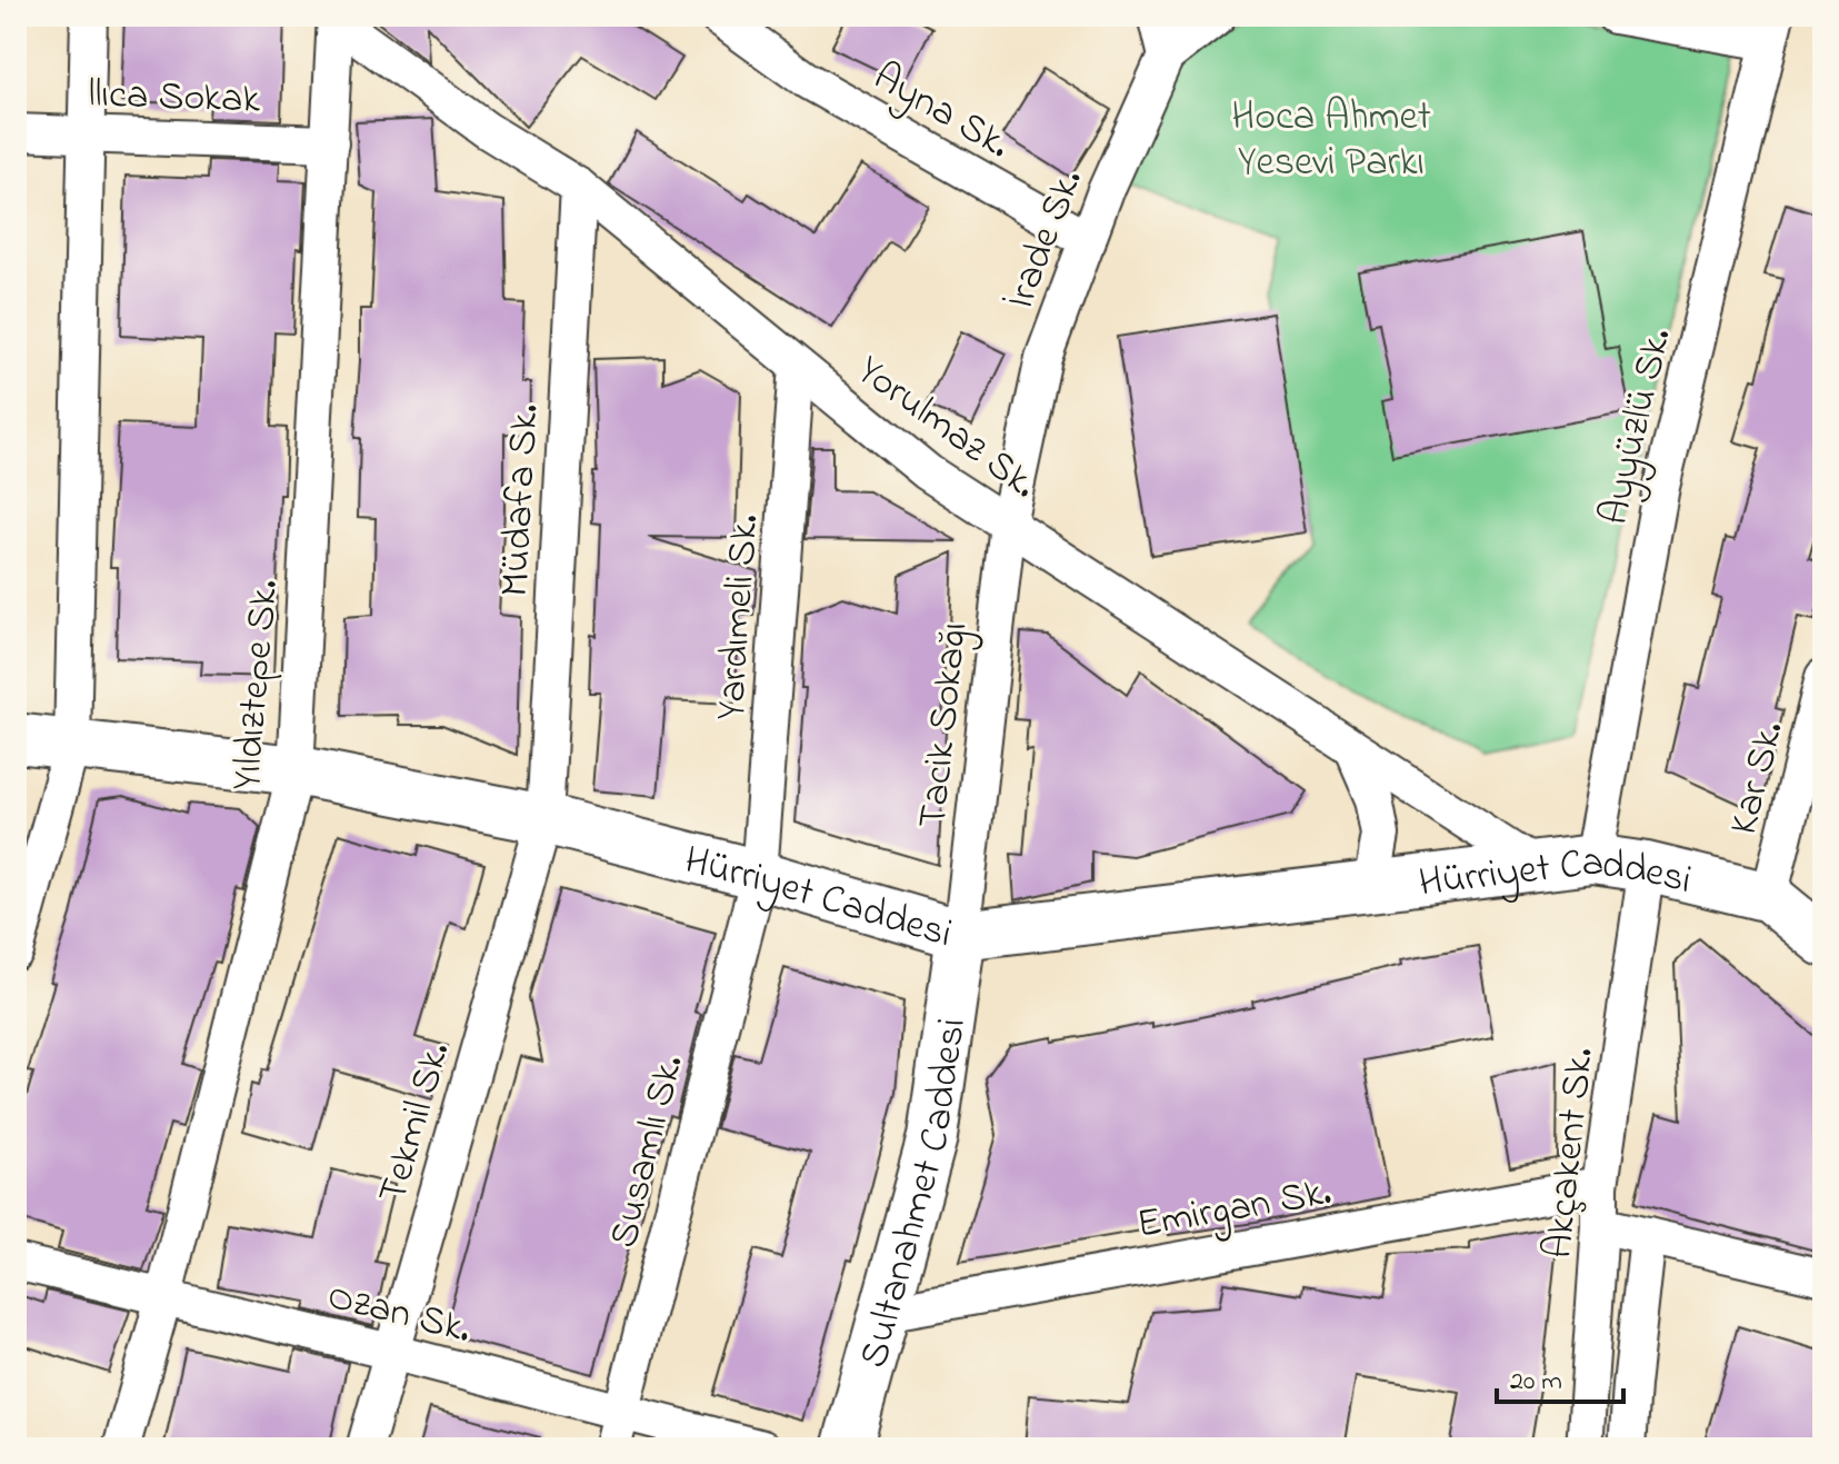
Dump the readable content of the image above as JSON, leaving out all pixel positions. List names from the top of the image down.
{
  "streets": {
    "street": [
      "llıca Sokak",
      "Ayna Sk.",
      "İrade Sk.",
      "Yorulmaz Sk.",
      "Ayyüzlü Sk.",
      "Müdafa Sk.",
      "Yardımeli Sk.",
      "Yıldıztepe Sk.",
      "Tacik Sokağı",
      "Kar Sk.",
      "Hürriyet Caddesi",
      "Tekmil Sk.",
      "Susamlı Sk.",
      "Akçakent Sk.",
      "Sultanahmet Caddesi",
      "Emirgan Sk.",
      "Ozan Sk."
    ]
  },
  "crossings": [
    ["llıca Sokak", "Yıldıztepe Sk."],
    ["Ayna Sk.", "İrade Sk."],
    ["İrade Sk.", "Yorulmaz Sk."],
    ["İrade Sk.", "Tacik Sokağı"],
    ["Yorulmaz Sk.", "Müdafa Sk."],
    ["Yorulmaz Sk.", "Yardımeli Sk."],
    ["Yorulmaz Sk.", "Yıldıztepe Sk."],
    ["Yorulmaz Sk.", "Tacik Sokağı"],
    ["Yorulmaz Sk.", "Hürriyet Caddesi"],
    ["Ayyüzlü Sk.", "Hürriyet Caddesi"],
    ["Müdafa Sk.", "Hürriyet Caddesi"],
    ["Müdafa Sk.", "Tekmil Sk."],
    ["Yardımeli Sk.", "Hürriyet Caddesi"],
    ["Yardımeli Sk.", "Susamlı Sk."],
    ["Yıldıztepe Sk.", "Hürriyet Caddesi"],
    ["Yıldıztepe Sk.", "Ozan Sk."],
    ["Tacik Sokağı", "Hürriyet Caddesi"],
    ["Tacik Sokağı", "Sultanahmet Caddesi"],
    ["Kar Sk.", "Hürriyet Caddesi"],
    ["Hürriyet Caddesi", "Tekmil Sk."],
    ["Hürriyet Caddesi", "Susamlı Sk."],
    ["Hürriyet Caddesi", "Akçakent Sk."],
    ["Hürriyet Caddesi", "Sultanahmet Caddesi"],
    ["Tekmil Sk.", "Ozan Sk."],
    ["Susamlı Sk.", "Ozan Sk."],
    ["Akçakent Sk.", "Emirgan Sk."],
    ["Sultanahmet Caddesi", "Emirgan Sk."]
  ],
  "parks": ["Hoca Ahmet Yesevi Parkı"],
  "scale_bar": "20 m"
}
